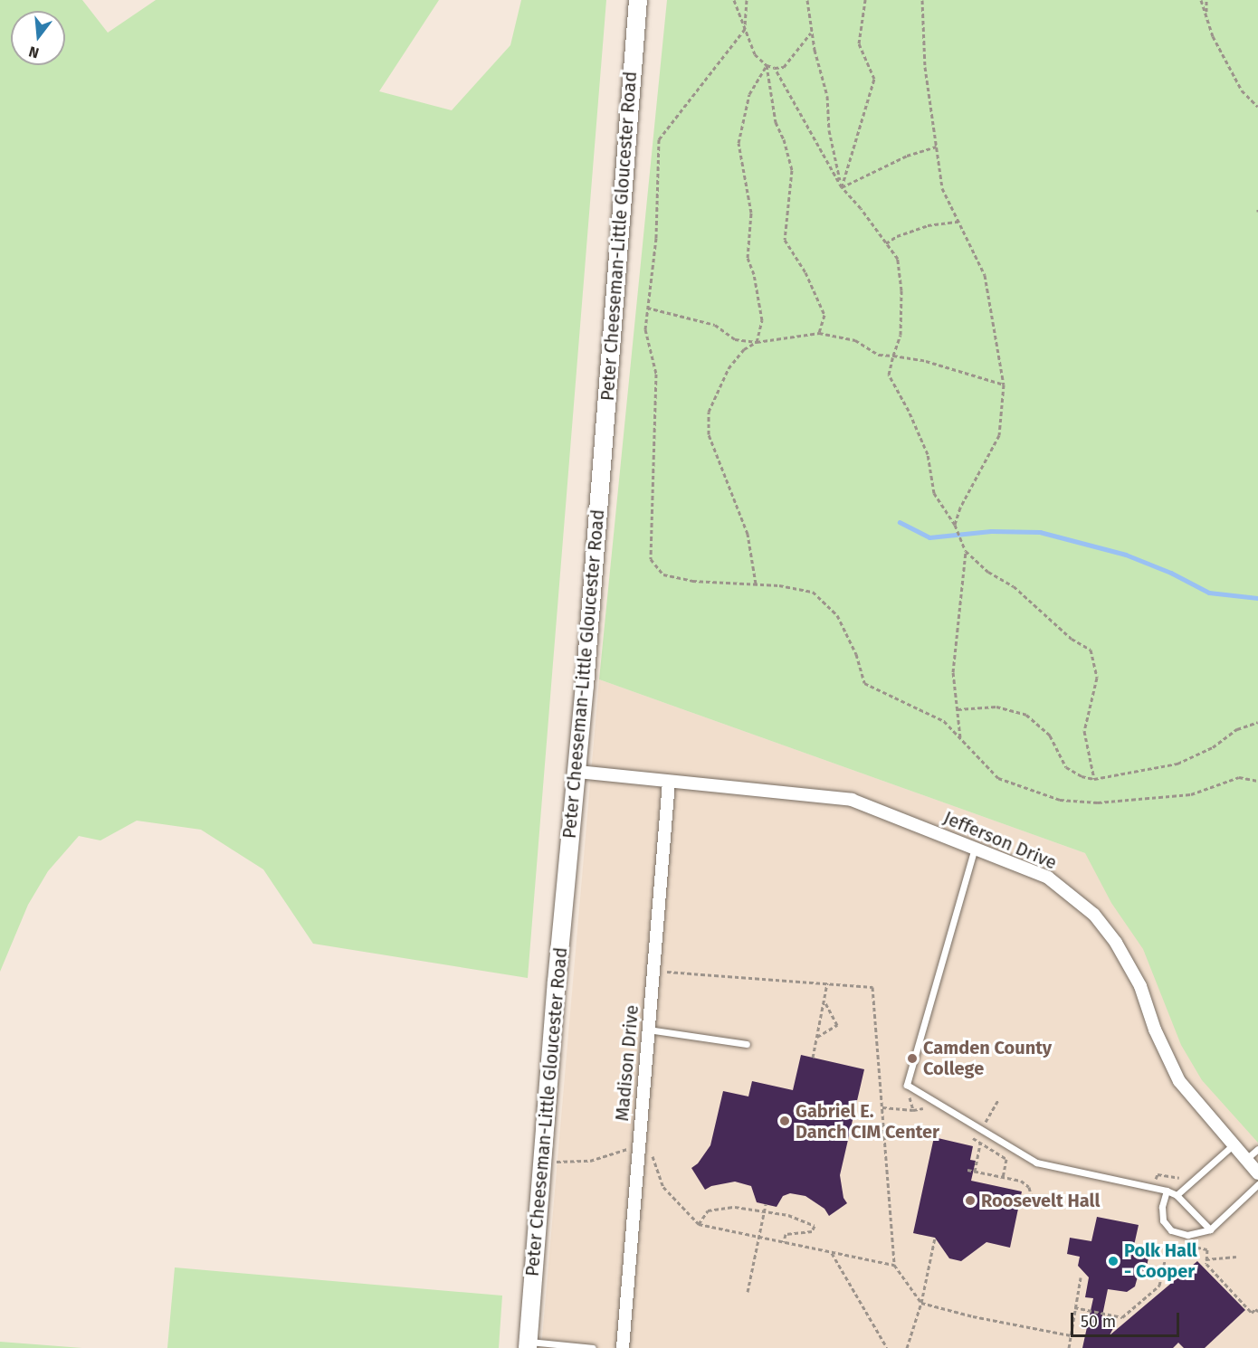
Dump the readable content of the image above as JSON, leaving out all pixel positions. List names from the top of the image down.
{
  "streets": {
    "street": ["Peter Cheeseman-Little Gloucester Road", "Jefferson Drive", "Madison Drive"]
  },
  "crossings": [
    ["Peter Cheeseman-Little Gloucester Road", "Jefferson Drive"],
    ["Jefferson Drive", "Madison Drive"]
  ],
  "places": [
    "Camden County College",
    "Gabriel E. Danch CIM Center",
    "Roosevelt Hall",
    "Polk Hall - Cooper"
  ],
  "scale_bar": "50 m",
  "north": "bottom"
}
